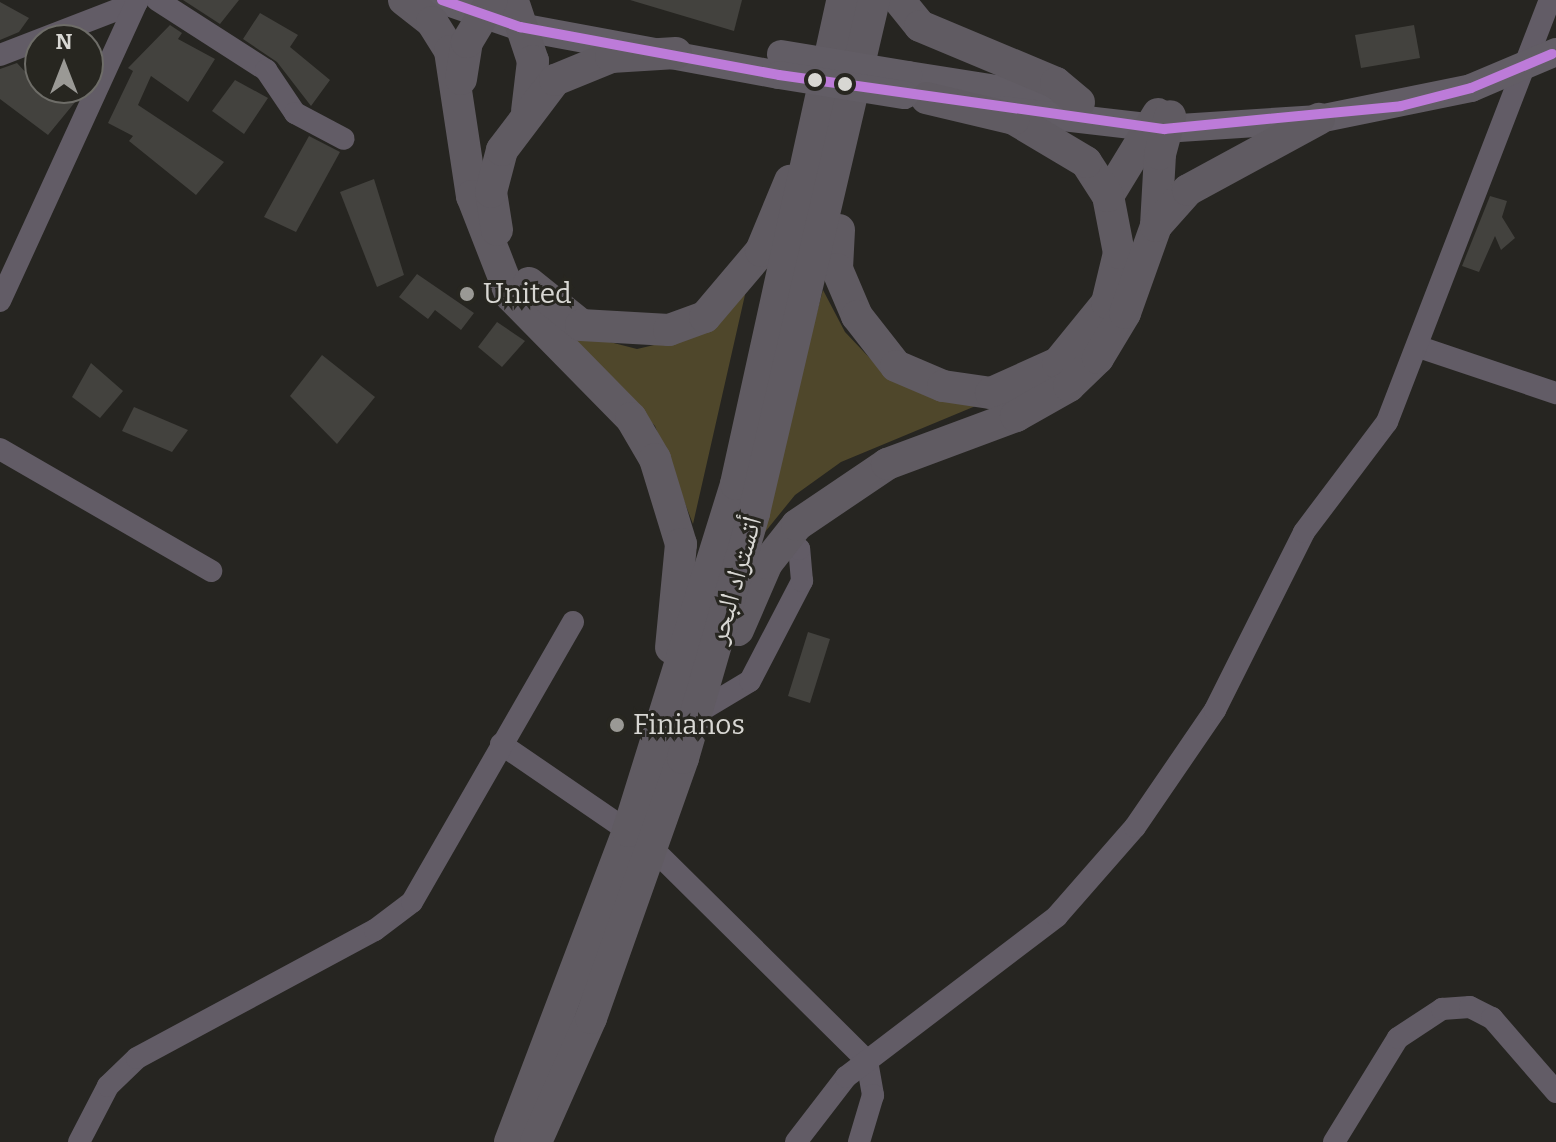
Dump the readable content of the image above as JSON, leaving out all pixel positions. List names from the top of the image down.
{
  "streets": {
    "highway": ["أتستراد البحر"]
  },
  "places": ["United", "Finianos"],
  "north": "top"
}
